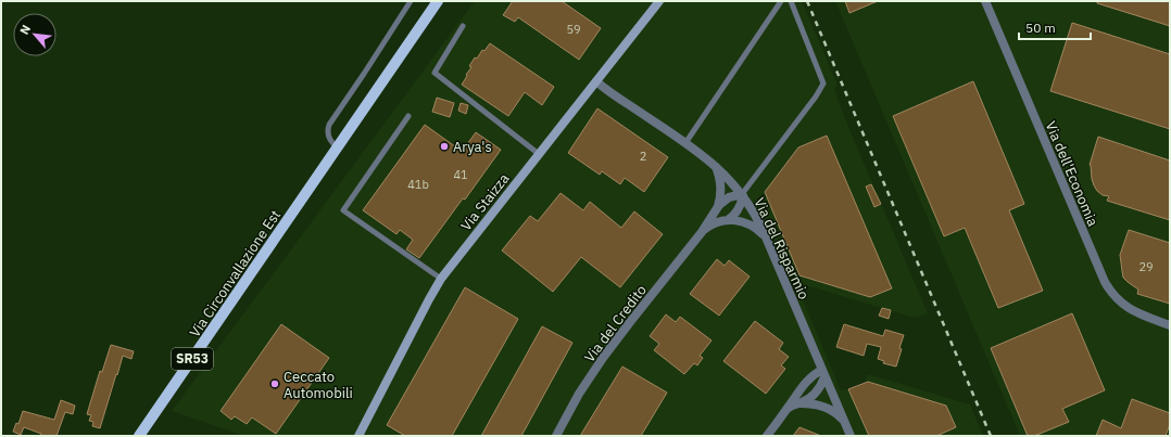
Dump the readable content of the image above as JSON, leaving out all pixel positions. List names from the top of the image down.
{
  "streets": {
    "main road": ["Via Circonvallazione Est", "SR53"],
    "street": [
      "Via dell'Economia",
      "Via Staizza",
      "Via del Risparmio",
      "Via del Credito"
    ]
  },
  "crossings": [
    ["Via Staizza", "Via del Risparmio"],
    ["Via del Risparmio", "Via del Credito"]
  ],
  "places": ["Arya's", "Ceccato Automobili"],
  "house_numbers": [
    "59",
    "2",
    "41",
    "41b",
    "29"
  ],
  "scale_bar": "50 m",
  "north": "top left"
}
